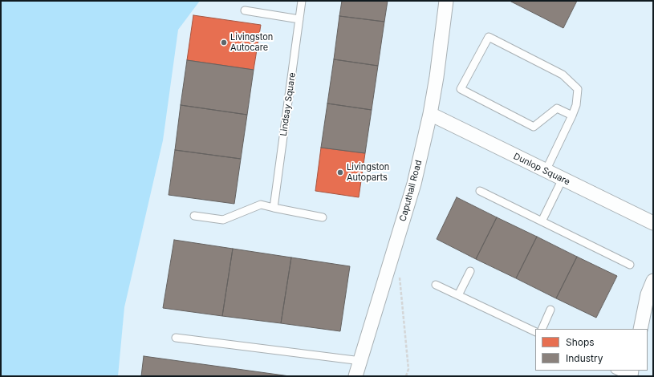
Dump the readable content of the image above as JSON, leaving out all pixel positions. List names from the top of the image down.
{
  "streets": {
    "street": ["Dunlop Square", "Caputhall Road"],
    "lane": ["Lindsay Square"]
  },
  "crossings": [
    ["Dunlop Square", "Caputhall Road"]
  ],
  "places": ["Livingston Autocare", "Livingston Autoparts"],
  "legend": ["Shops", "Industry"]
}
